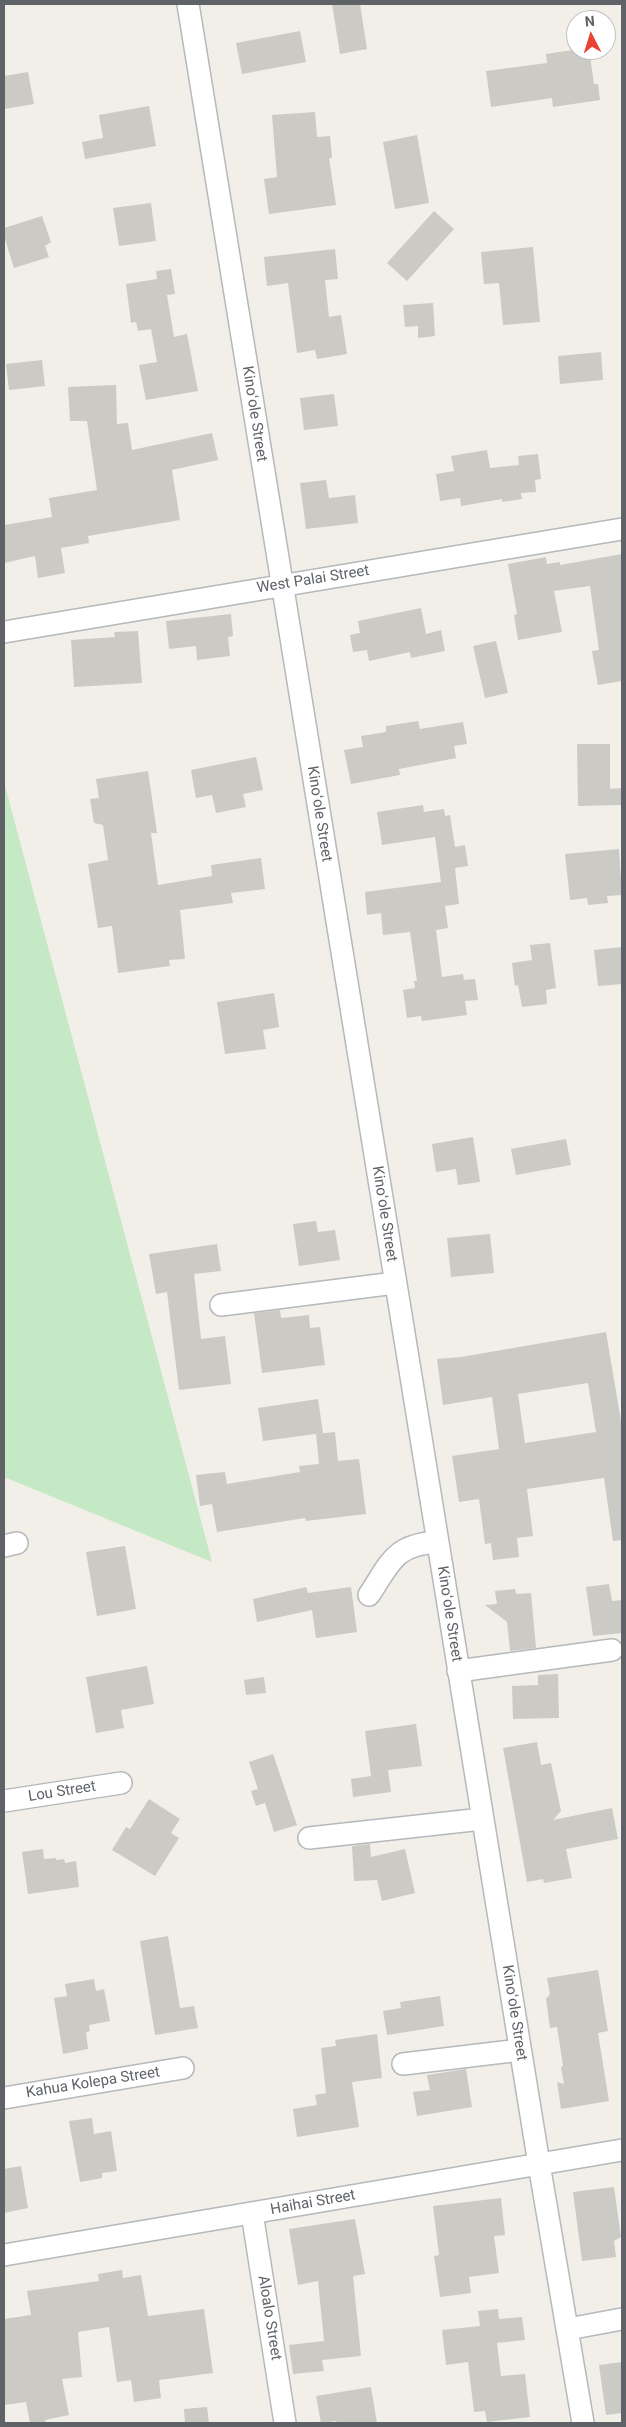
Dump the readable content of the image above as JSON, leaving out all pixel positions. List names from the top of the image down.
{
  "streets": {
    "street": [
      "Kinoʻole Street",
      "West Palai Street",
      "Lou Street",
      "Kahua Kolepa Street",
      "Haihai Street",
      "Aloalo Street"
    ]
  },
  "crossings": [
    ["Kinoʻole Street", "West Palai Street"],
    ["Kinoʻole Street", "Haihai Street"],
    ["Haihai Street", "Aloalo Street"]
  ],
  "north": "top"
}
